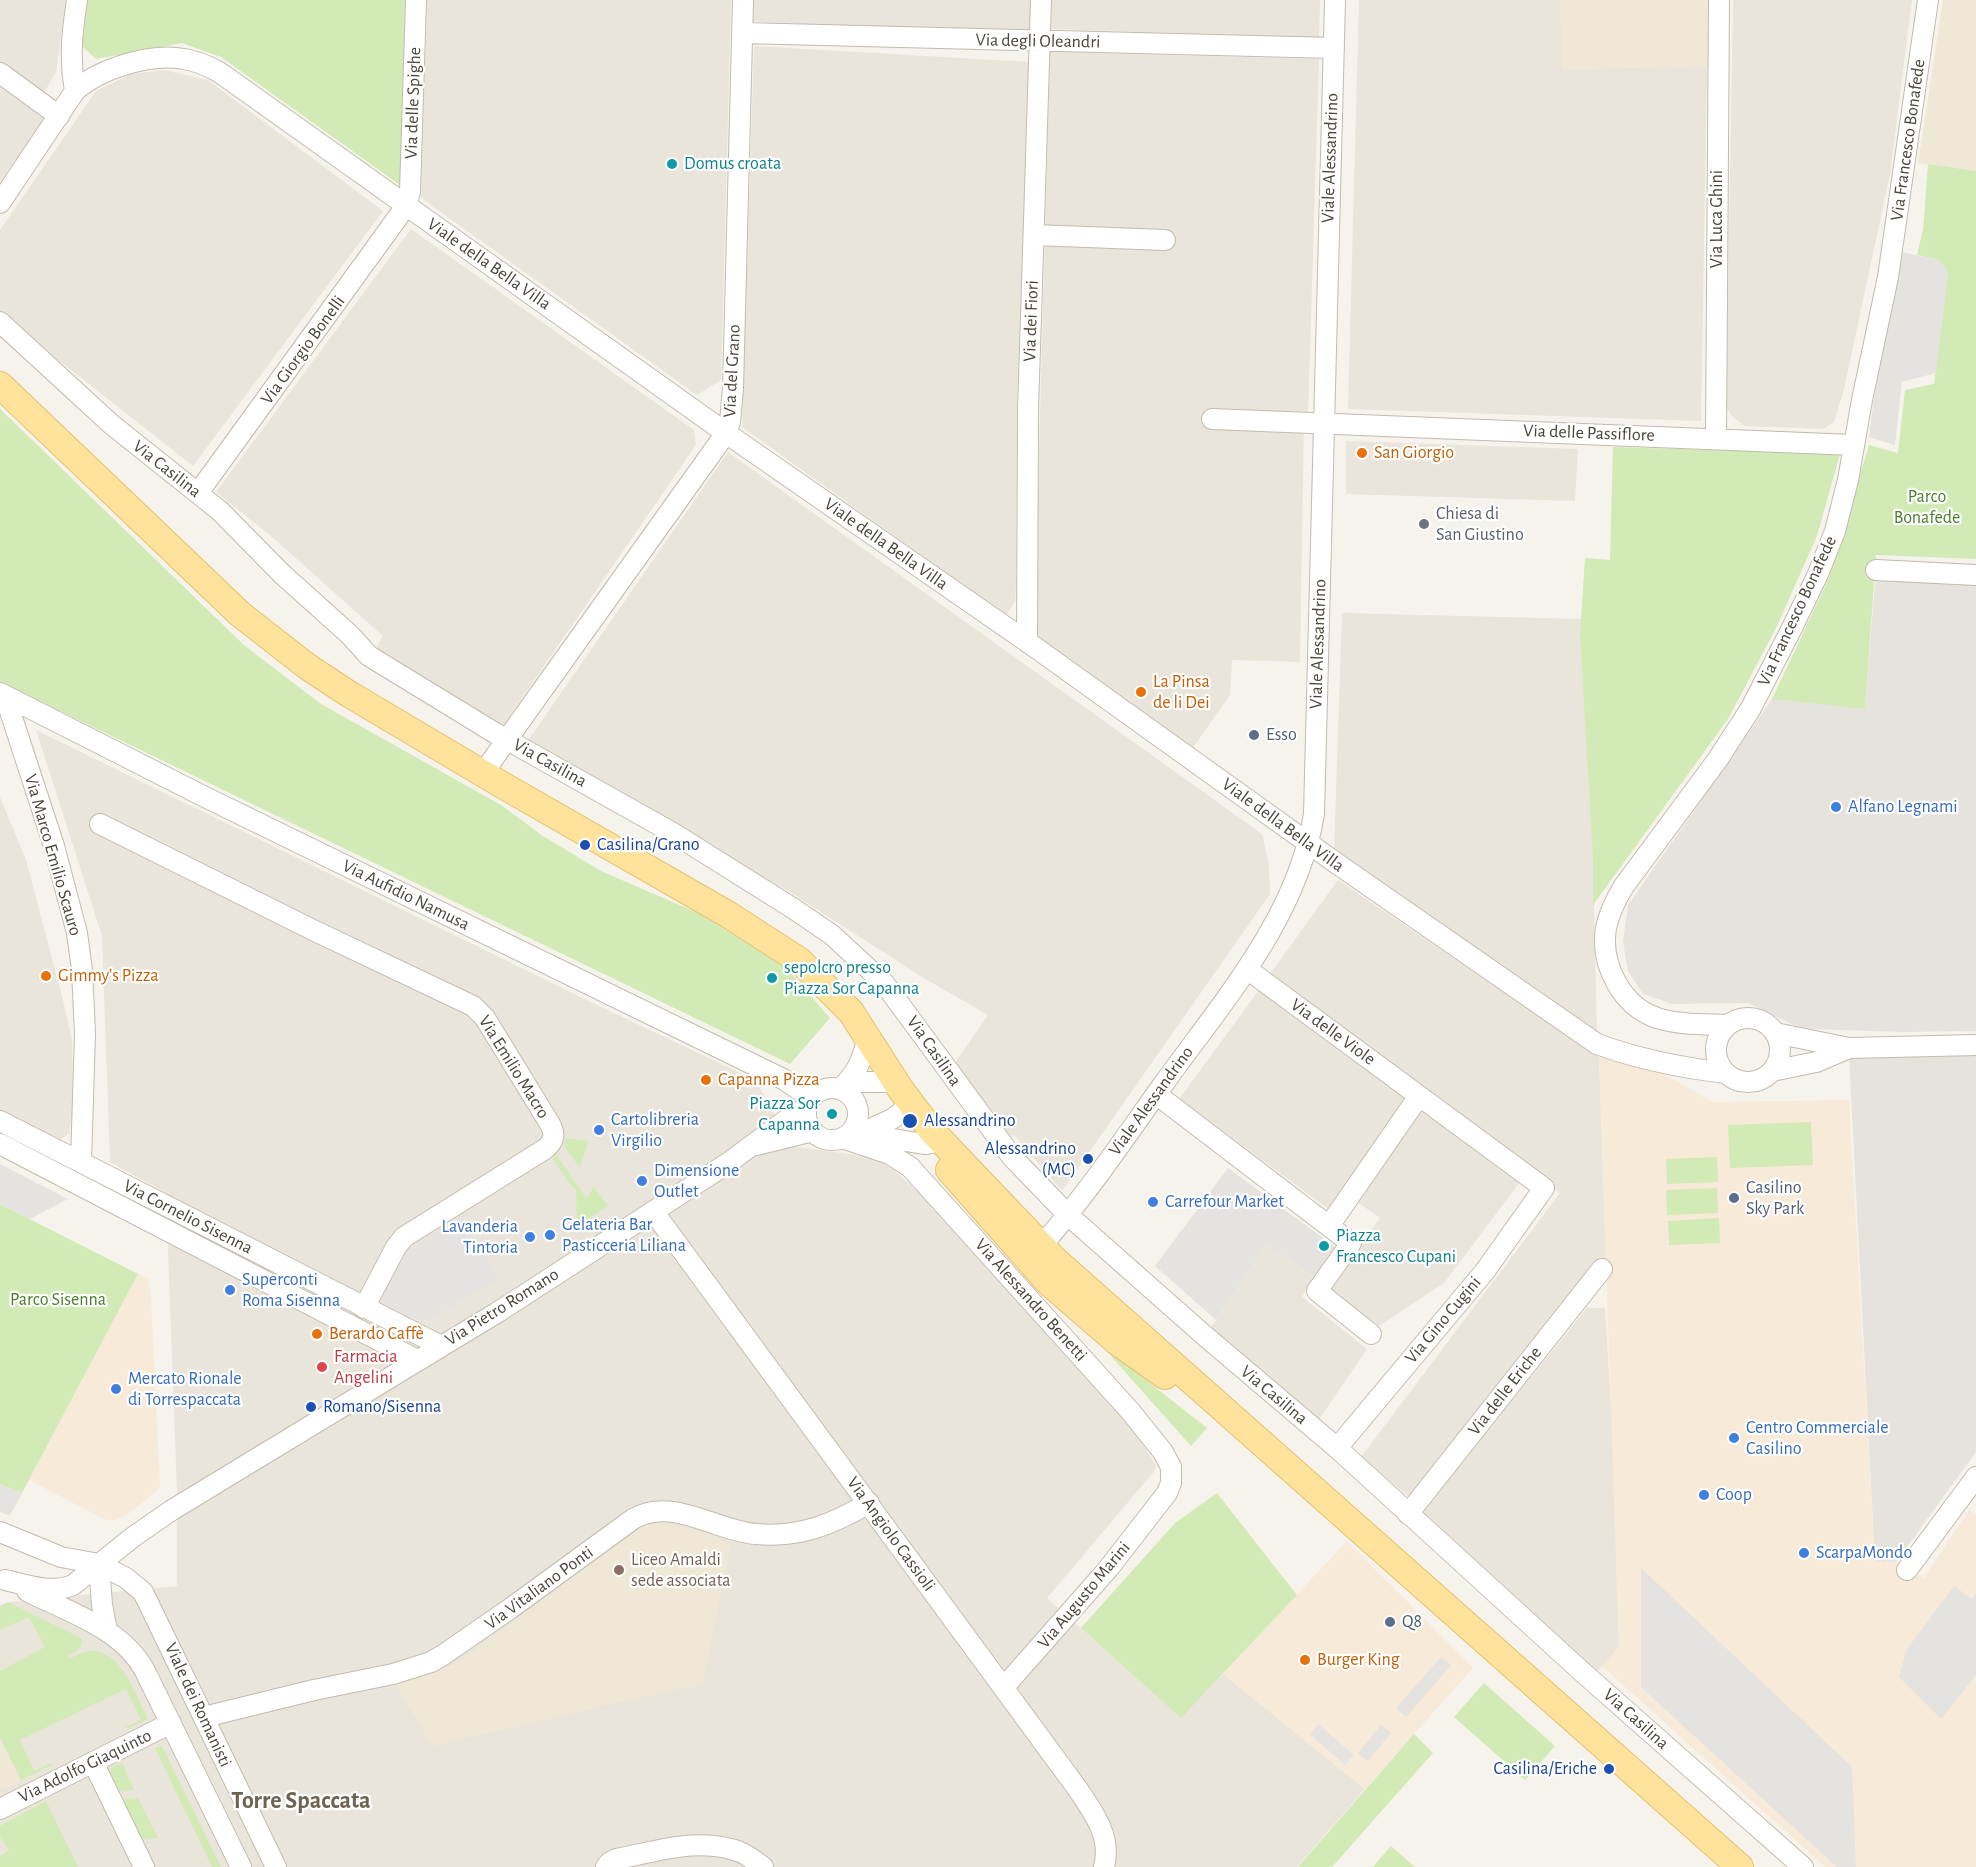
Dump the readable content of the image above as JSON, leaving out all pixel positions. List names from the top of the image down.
{
  "streets": {
    "street": [
      "Via degli Oleandri",
      "Via delle Spighe",
      "Via Francesco Bonafede",
      "Viale Alessandrino",
      "Via Luca Ghini",
      "Viale della Bella Villa",
      "Via dei Fiori",
      "Via Giorgio Bonelli",
      "Via del Grano",
      "Via delle Passiflore",
      "Via Casilina",
      "Via Marco Emilio Scauro",
      "Via Aufidio Namusa",
      "Via delle Viole",
      "Via Emilio Macro",
      "Via Cornelio Sisenna",
      "Via Alessandro Benetti",
      "Via Pietro Romano",
      "Via Gino Cugini",
      "Via delle Eriche",
      "Via Angiolo Cassioli",
      "Via Vitaliano Ponti",
      "Via Augusto Marini",
      "Viale dei Romanisti",
      "Via Adolfo Giaquinto"
    ]
  },
  "crossings": [
    ["Via degli Oleandri", "Viale Alessandrino"],
    ["Via degli Oleandri", "Via dei Fiori"],
    ["Via degli Oleandri", "Via del Grano"],
    ["Via delle Spighe", "Viale della Bella Villa"],
    ["Via delle Spighe", "Via Giorgio Bonelli"],
    ["Via Francesco Bonafede", "Viale della Bella Villa"],
    ["Via Francesco Bonafede", "Via delle Passiflore"],
    ["Viale Alessandrino", "Viale della Bella Villa"],
    ["Viale Alessandrino", "Via delle Passiflore"],
    ["Viale Alessandrino", "Via Casilina"],
    ["Viale Alessandrino", "Via delle Viole"],
    ["Via Luca Ghini", "Via delle Passiflore"],
    ["Viale della Bella Villa", "Via dei Fiori"],
    ["Viale della Bella Villa", "Via Giorgio Bonelli"],
    ["Viale della Bella Villa", "Via del Grano"],
    ["Via Giorgio Bonelli", "Via Casilina"],
    ["Via del Grano", "Via Casilina"],
    ["Via Casilina", "Via Gino Cugini"],
    ["Via Casilina", "Via delle Eriche"],
    ["Via Marco Emilio Scauro", "Via Aufidio Namusa"],
    ["Via Marco Emilio Scauro", "Via Cornelio Sisenna"],
    ["Via Aufidio Namusa", "Via Alessandro Benetti"],
    ["Via Aufidio Namusa", "Via Pietro Romano"],
    ["Via delle Viole", "Via Gino Cugini"],
    ["Via Emilio Macro", "Via Cornelio Sisenna"],
    ["Via Cornelio Sisenna", "Via Pietro Romano"],
    ["Via Alessandro Benetti", "Via Pietro Romano"],
    ["Via Alessandro Benetti", "Via Augusto Marini"],
    ["Via Pietro Romano", "Via Angiolo Cassioli"],
    ["Via Pietro Romano", "Viale dei Romanisti"],
    ["Via Angiolo Cassioli", "Via Vitaliano Ponti"],
    ["Via Angiolo Cassioli", "Via Augusto Marini"],
    ["Via Vitaliano Ponti", "Viale dei Romanisti"],
    ["Viale dei Romanisti", "Via Adolfo Giaquinto"]
  ],
  "districts": ["Torre Spaccata"],
  "parks": ["Parco Bonafede", "Parco Sisenna"],
  "places": [
    "Domus croata",
    "San Giorgio",
    "Chiesa di San Giustino",
    "La Pinsa de li Dei",
    "Esso",
    "Alfano Legnami",
    "Casilina/Grano",
    "Gimmy’s Pizza",
    "sepolcro presso Piazza Sor Capanna",
    "Capanna Pizza",
    "Piazza Sor Capanna",
    "Alessandrino",
    "Cartolibreria Virgilio",
    "Alessandrino (MC)",
    "Dimensione Outlet",
    "Casilino Sky Park",
    "Carrefour Market",
    "Gelateria Bar Pasticceria Liliana",
    "Lavanderia Tintoria",
    "Piazza Francesco Cupani",
    "Superconti Roma Sisenna",
    "Berardo Caffè",
    "Farmacia Angelini",
    "Mercato Rionale di Torrespaccata",
    "Romano/Sisenna",
    "Centro Commerciale Casilino",
    "Coop",
    "ScarpaMondo",
    "Liceo Amaldi sede associata",
    "Q8",
    "Burger King",
    "Casilina/Eriche"
  ]
}
